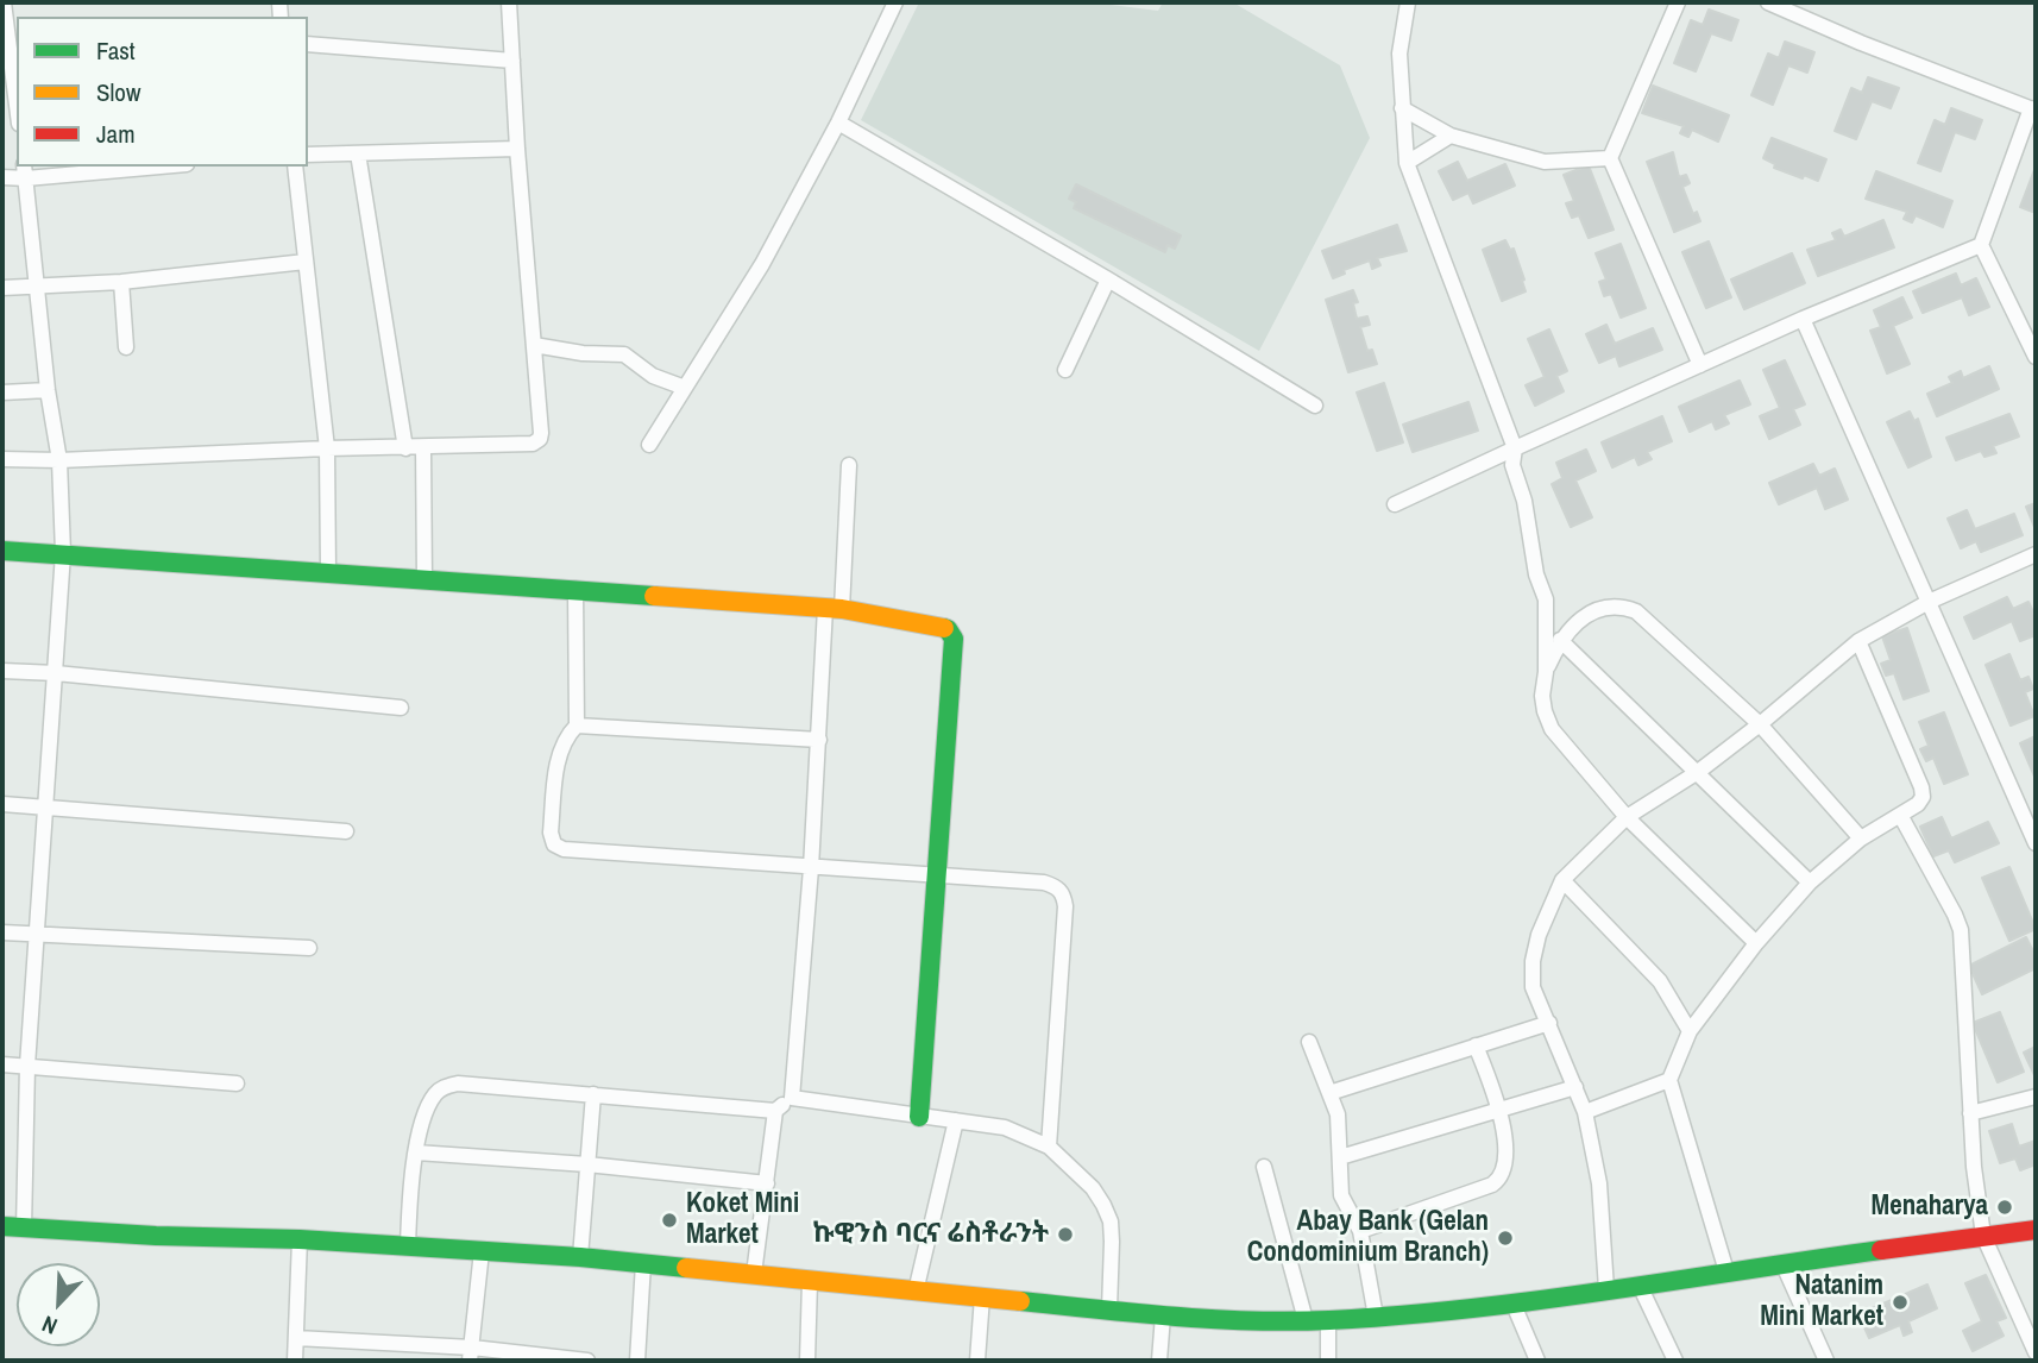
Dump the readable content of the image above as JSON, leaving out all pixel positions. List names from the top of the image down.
{
  "places": [
    "Menaharya",
    "Koket Mini Market",
    "ኩዊንስ ባርና ሬስቶራንት",
    "Abay Bank (Gelan Condominium Branch)",
    "Natanim Mini Market"
  ],
  "legend": ["Fast", "Slow", "Jam"],
  "north": "bottom left"
}
